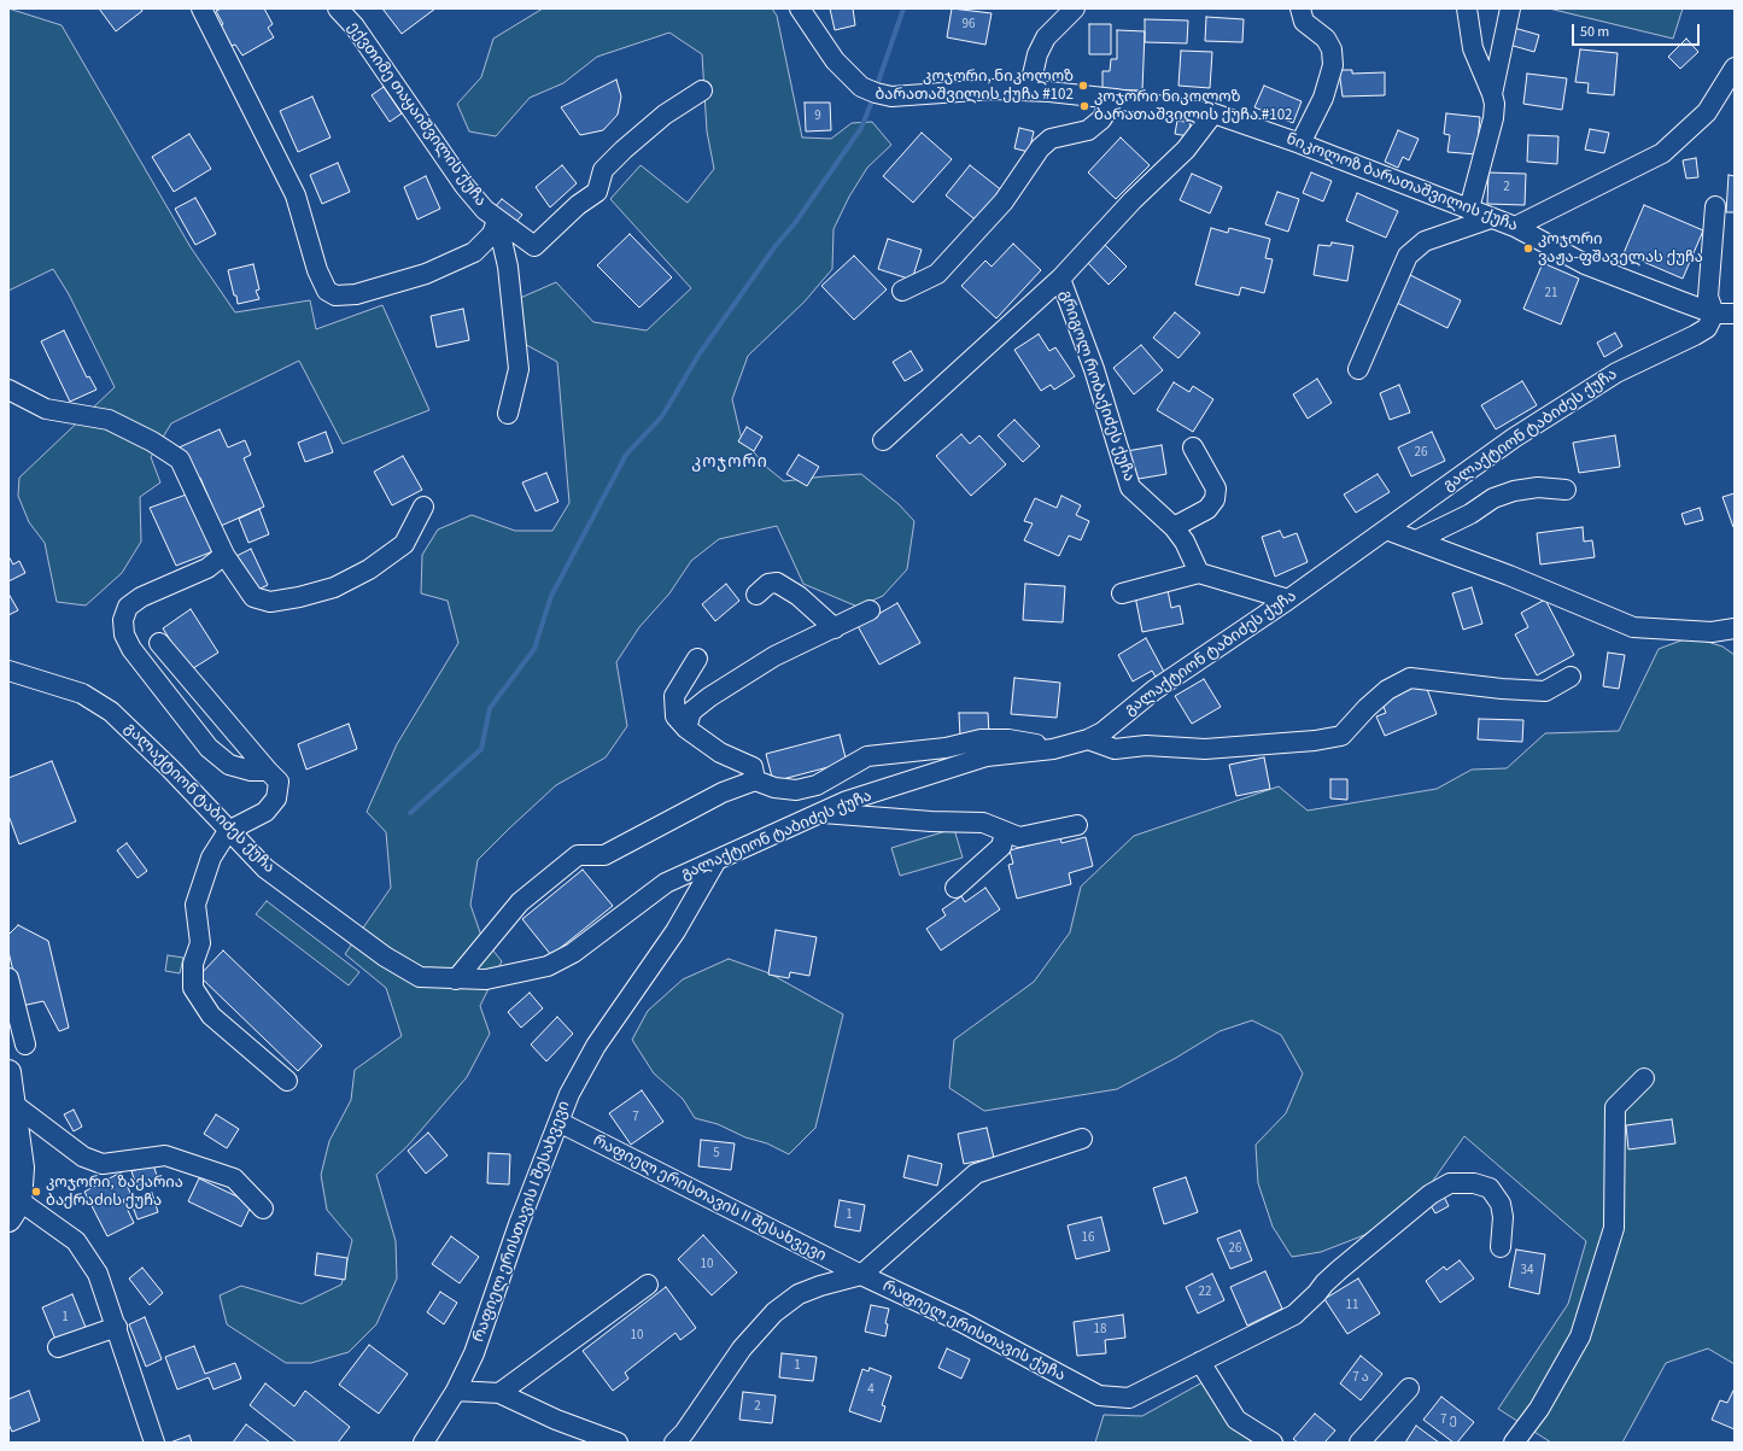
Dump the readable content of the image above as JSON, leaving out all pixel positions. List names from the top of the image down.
{
  "streets": {
    "street": [
      "ექვთიმე თაყაიშვილის ქუჩა",
      "ნიკოლოზ ბარათაშვილის ქუჩა",
      "გრიგოლ რობაქიძეს ქუჩა",
      "გალაქტიონ ტაბიძეს ქუჩა",
      "რაფიელ ერისთავის II შესახვევი",
      "რაფიელ ერისთავის I შესახვევი",
      "რაფიელ ერისთავის ქუჩა"
    ]
  },
  "crossings": [
    ["ნიკოლოზ ბარათაშვილის ქუჩა", "გრიგოლ რობაქიძეს ქუჩა"],
    ["ნიკოლოზ ბარათაშვილის ქუჩა", "გალაქტიონ ტაბიძეს ქუჩა"],
    ["გალაქტიონ ტაბიძეს ქუჩა", "რაფიელ ერისთავის I შესახვევი"],
    ["რაფიელ ერისთავის II შესახვევი", "რაფიელ ერისთავის I შესახვევი"],
    ["რაფიელ ერისთავის II შესახვევი", "რაფიელ ერისთავის ქუჩა"]
  ],
  "districts": ["კოჯორი"],
  "places": [
    "კოჯორი, ნიკოლოზ ბარათაშვილის ქუჩა #102",
    "კოჯორი ნიკოლოზ ბარათაშვილის ქუჩა #102",
    "კოჯორი ვაჟა-ფშაველას ქუჩა",
    "კოჯორი, ზაქარია ბაქრაძის ქუჩა"
  ],
  "house_numbers": [
    "96",
    "9",
    "2",
    "21",
    "26",
    "7",
    "5",
    "1",
    "16",
    "26",
    "10",
    "34",
    "22",
    "11",
    "1",
    "18",
    "10",
    "1",
    "7 ა",
    "4",
    "2",
    "7 ე"
  ],
  "scale_bar": "50 m"
}
